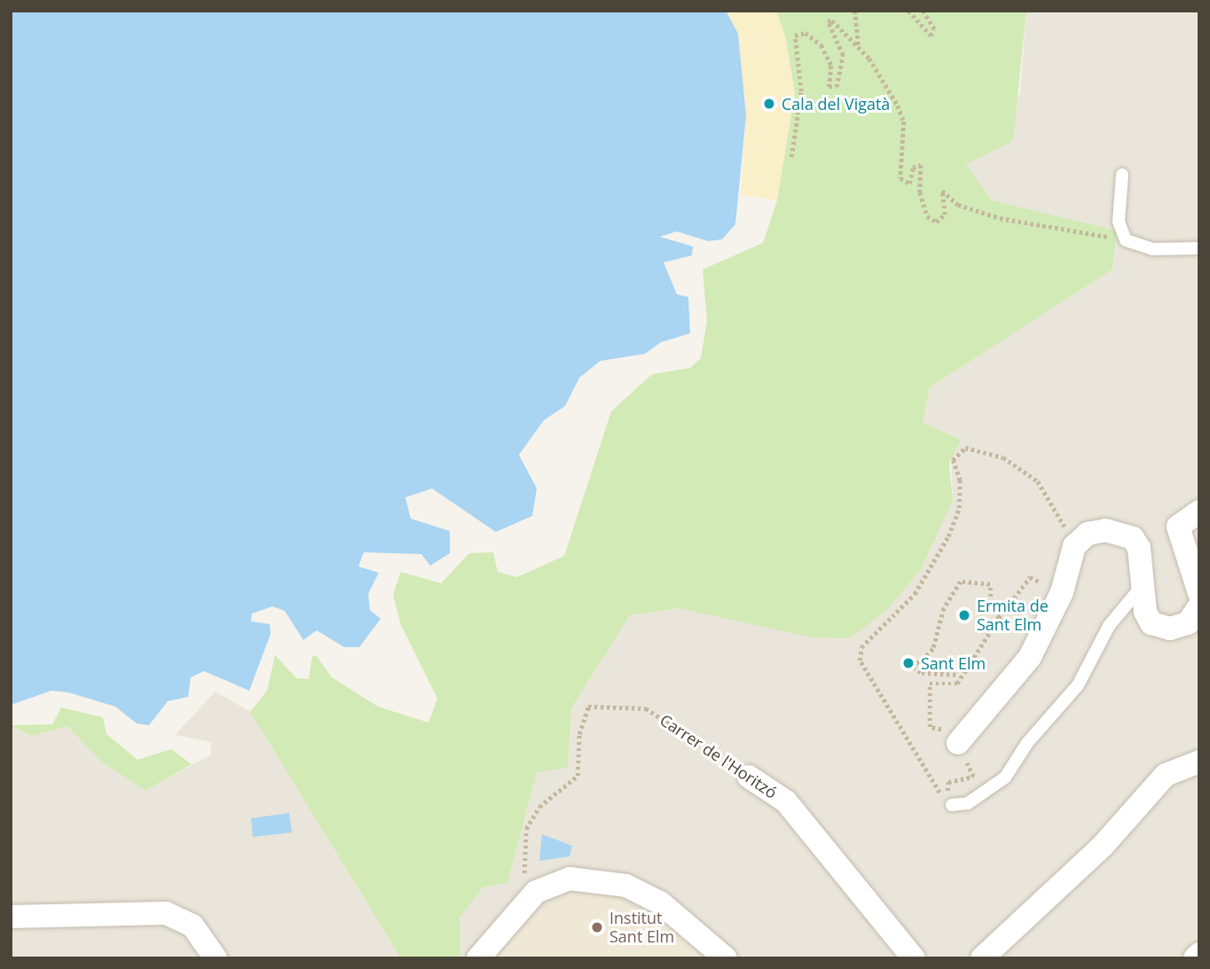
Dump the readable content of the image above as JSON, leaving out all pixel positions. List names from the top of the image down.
{
  "streets": {
    "street": ["Carrer de l'Horitzó"]
  },
  "places": [
    "Cala del Vigatà",
    "Ermita de Sant Elm",
    "Sant Elm",
    "Institut Sant Elm"
  ]
}
